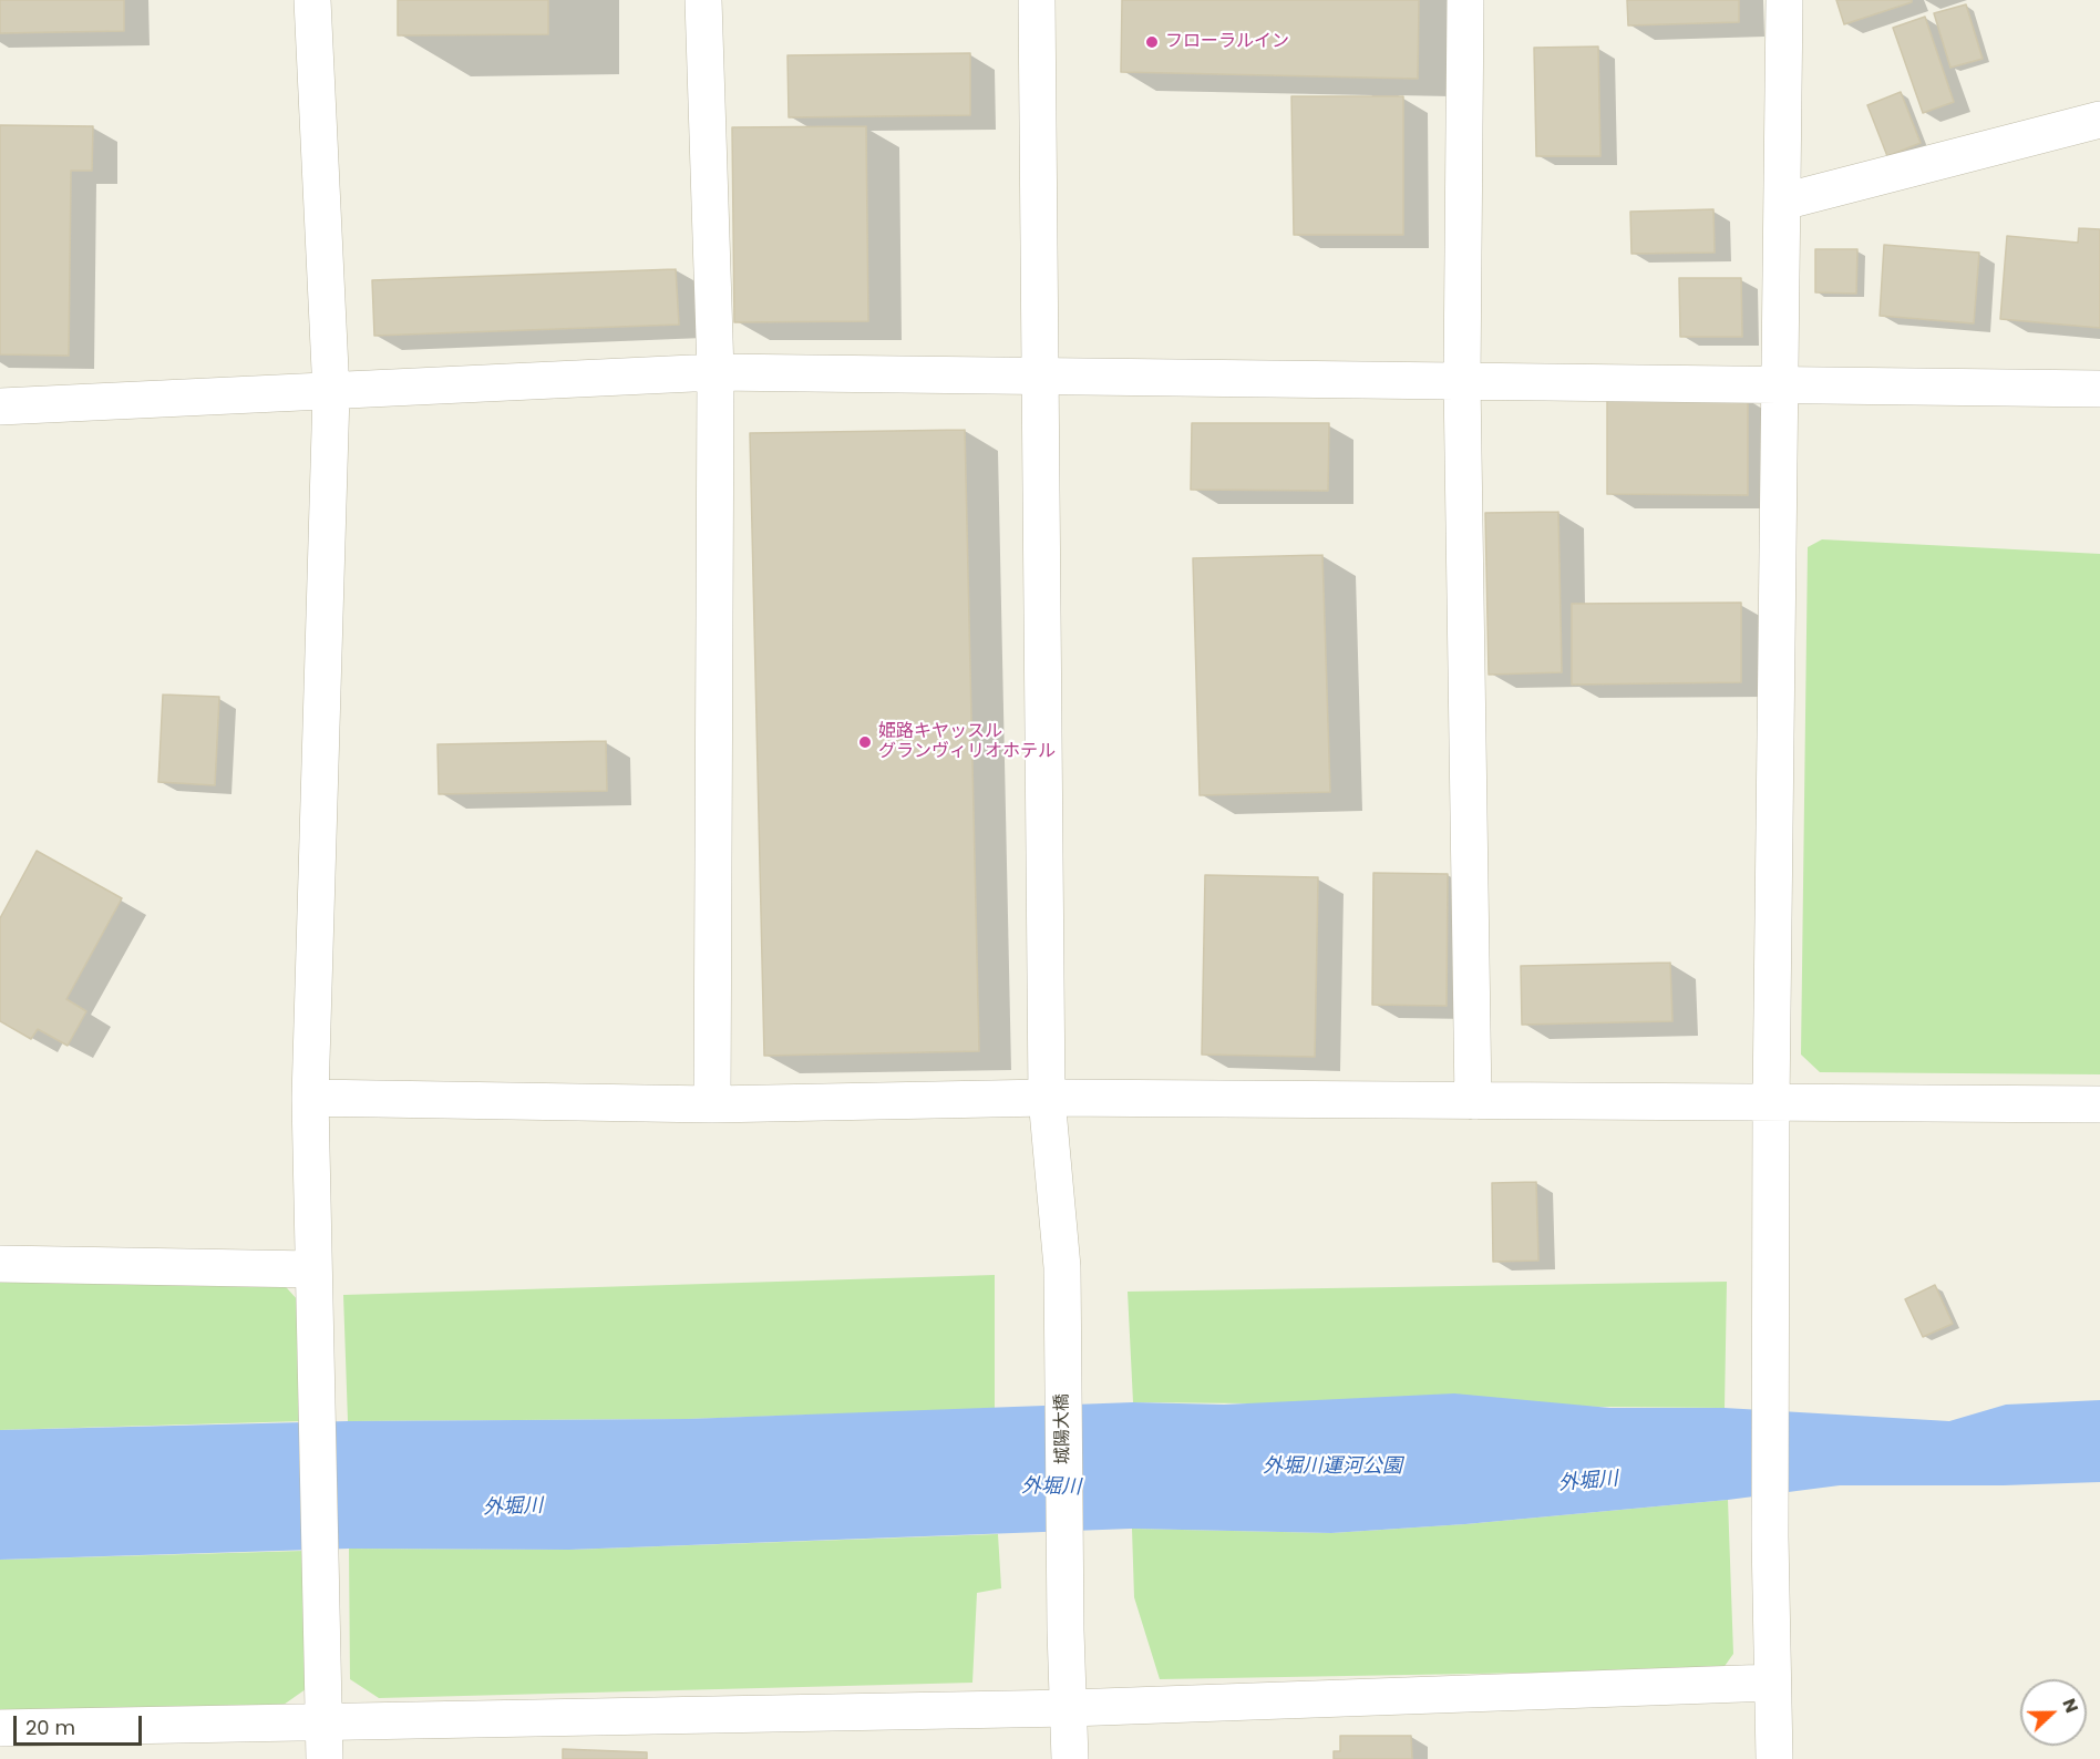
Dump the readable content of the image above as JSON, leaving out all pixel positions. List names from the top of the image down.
{
  "streets": {
    "street": ["城陽大橋"]
  },
  "water": ["外堀川運河公園", "外堀川"],
  "places": ["フローラルイン", "姫路キヤッスル グランヴィリオホテル"],
  "scale_bar": "20 m",
  "north": "right"
}
